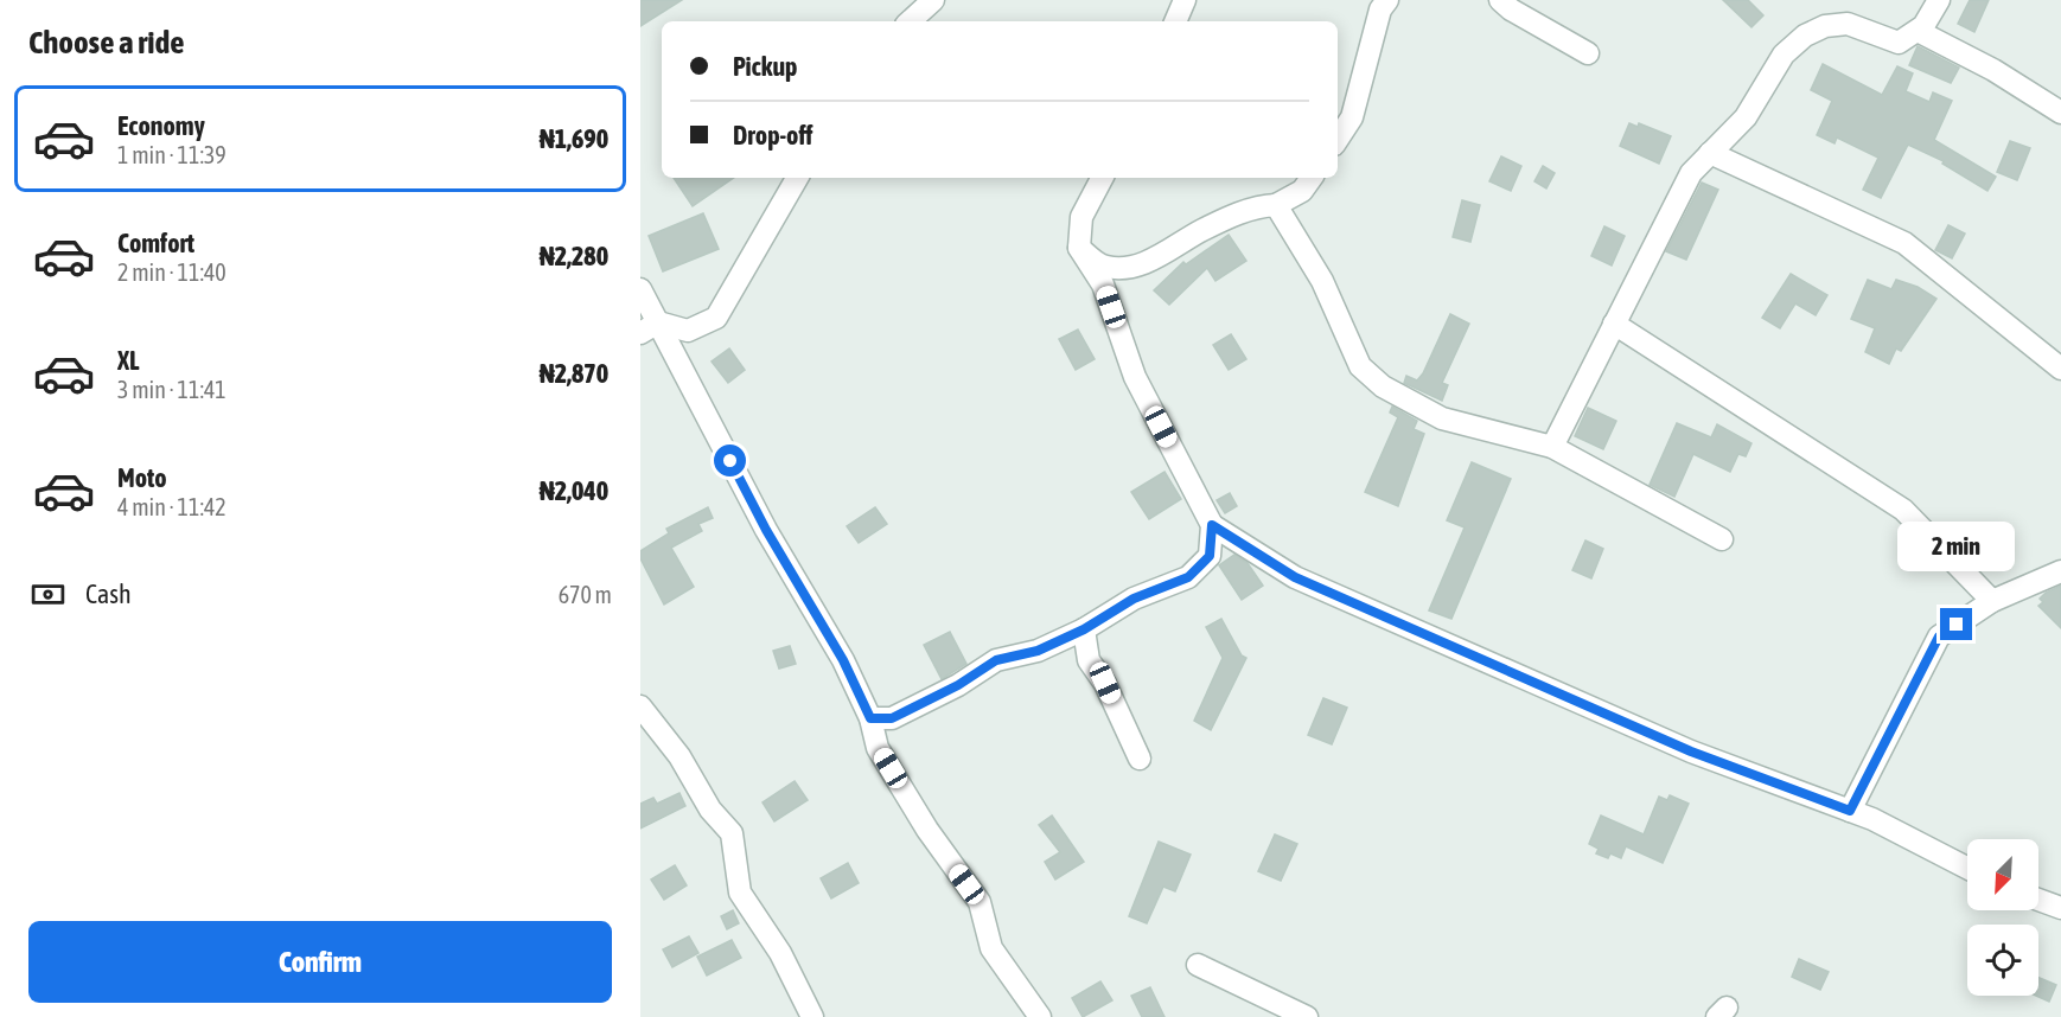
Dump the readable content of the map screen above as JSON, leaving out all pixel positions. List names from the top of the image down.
{
  "north": "bottom left",
  "page": {
    "heading": "Choose a ride",
    "banner": ["Pickup", "Drop-off"],
    "list": [
      {
        "name": "Economy",
        "note": "1 min · 11:39",
        "value": "₦1,690"
      },
      {
        "name": "Comfort",
        "note": "2 min · 11:40",
        "value": "₦2,280"
      },
      {
        "name": "XL",
        "note": "3 min · 11:41",
        "value": "₦2,870"
      },
      {
        "name": "Moto",
        "note": "4 min · 11:42",
        "value": "₦2,040"
      }
    ],
    "bubble": "2 min",
    "pay": ["Cash", "670 m"],
    "buttons": "Confirm"
  }
}
